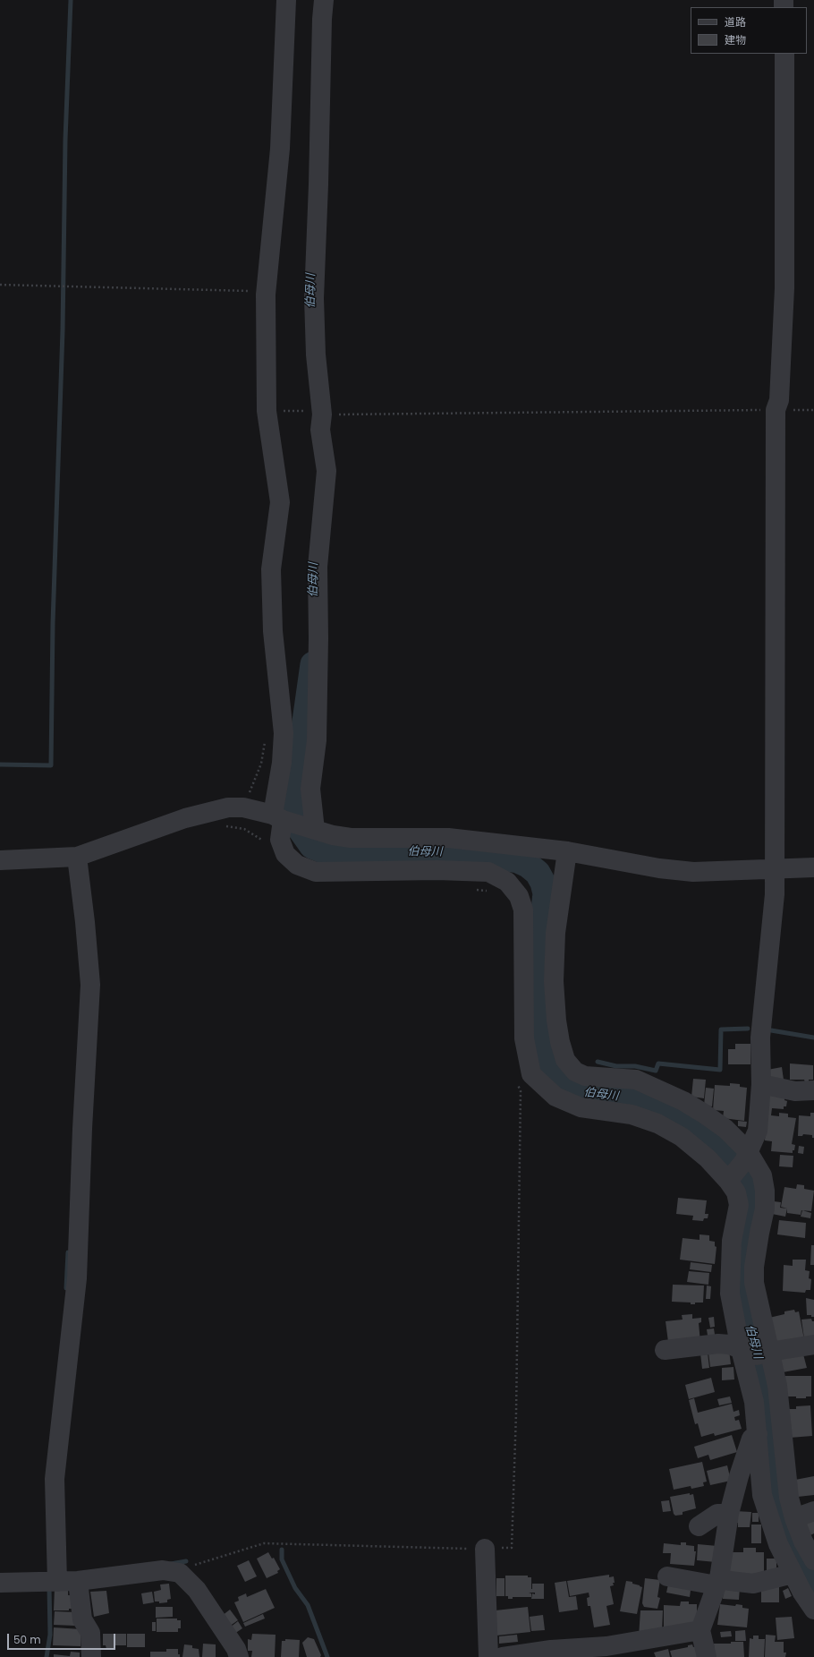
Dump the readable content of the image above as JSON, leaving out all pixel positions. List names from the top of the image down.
{
  "water": ["伯母川"],
  "legend": ["道路", "建物"],
  "scale_bar": "50 m"
}
